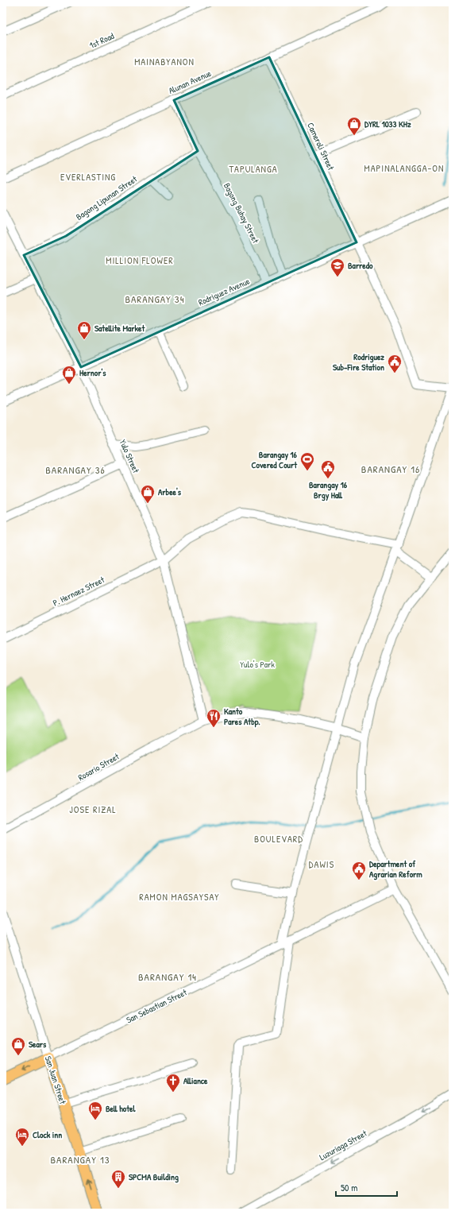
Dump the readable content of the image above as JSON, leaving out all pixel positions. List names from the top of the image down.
{
  "streets": {
    "main road": ["San Sebastian Street", "San Juan Street"],
    "street": [
      "1st Road",
      "Alunan Avenue",
      "Cameroli Street",
      "Bagong Lipunan Street",
      "Bagong Buhay Street",
      "Rodriguez Avenue",
      "Yulo Street",
      "P. Hernaez Street",
      "Rosario Street",
      "Luzuriaga Street"
    ]
  },
  "crossings": [
    ["Alunan Avenue", "Cameroli Street"],
    ["Alunan Avenue", "Bagong Buhay Street"],
    ["Cameroli Street", "Rodriguez Avenue"],
    ["Cameroli Street", "P. Hernaez Street"],
    ["Bagong Lipunan Street", "Bagong Buhay Street"],
    ["Bagong Lipunan Street", "Yulo Street"],
    ["Bagong Buhay Street", "Rodriguez Avenue"],
    ["Rodriguez Avenue", "Yulo Street"],
    ["Yulo Street", "P. Hernaez Street"],
    ["Yulo Street", "Rosario Street"],
    ["San Sebastian Street", "San Juan Street"]
  ],
  "one_way": ["Luzuriaga Street"],
  "districts": [
    "MAINABYANON",
    "MAPINALANGGA-ON",
    "TAPULANGA",
    "EVERLASTING",
    "MILLION FLOWER",
    "BARANGAY 34",
    "BARANGAY 16",
    "BARANGAY 36",
    "JOSE RIZAL",
    "BOULEVARD",
    "DAWIS",
    "RAMON MAGSAYSAY",
    "BARANGAY 14",
    "BARANGAY 13"
  ],
  "parks": ["Yulo's Park"],
  "places": {
    "shop": [
      "DYRL 1033 KHz",
      "Satellite Market",
      "Hernor's",
      "Arbee's",
      "Sears"
    ],
    "school or university": ["Barredo"],
    "public building": ["Rodriguez Sub-Fire Station", "Barangay 16 Brgy Hall", "Department of Agrarian Reform"],
    "sports": ["Barangay 16 Covered Court"],
    "restaurant": ["Kanto Pares Atbp."],
    "church": ["Alliance"],
    "hotel": ["Bell hotel", "Clock inn"],
    "building": ["SPCMA Building"]
  },
  "scale_bar": "50 m"
}
